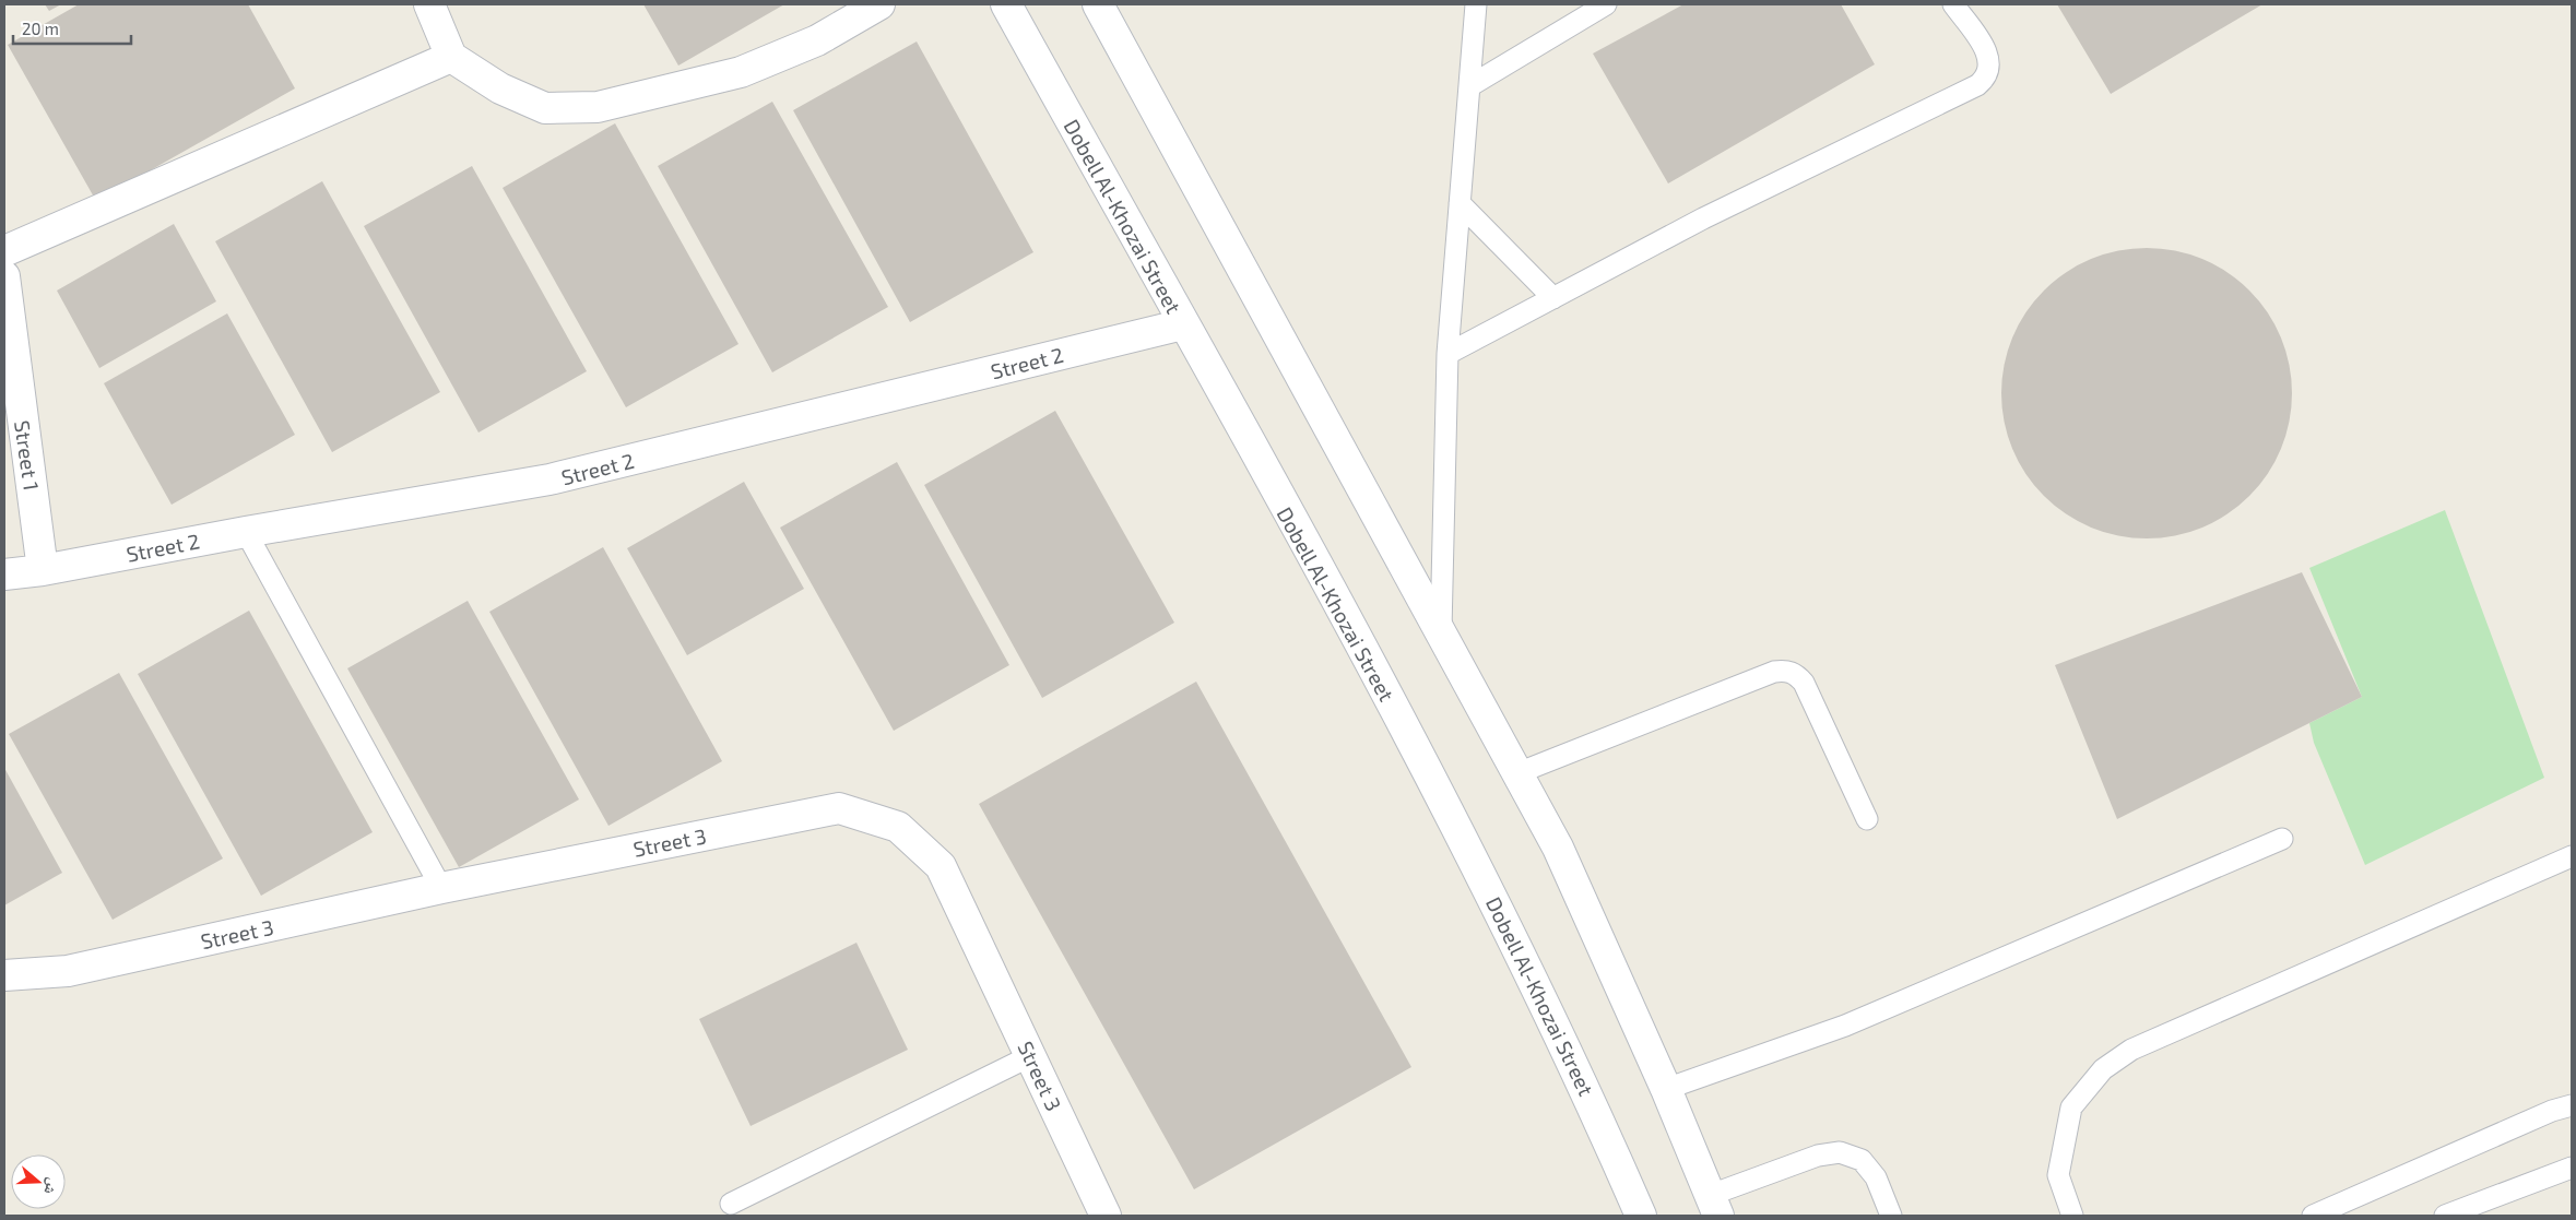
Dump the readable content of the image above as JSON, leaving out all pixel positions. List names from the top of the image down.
{
  "streets": {
    "street": [
      "Dobell Al-Khozai Street",
      "Street 2",
      "Street 1",
      "Street 3"
    ]
  },
  "crossings": [
    ["Dobell Al-Khozai Street", "Street 2"],
    ["Street 2", "Street 1"]
  ],
  "scale_bar": "20 m",
  "north": "right"
}
